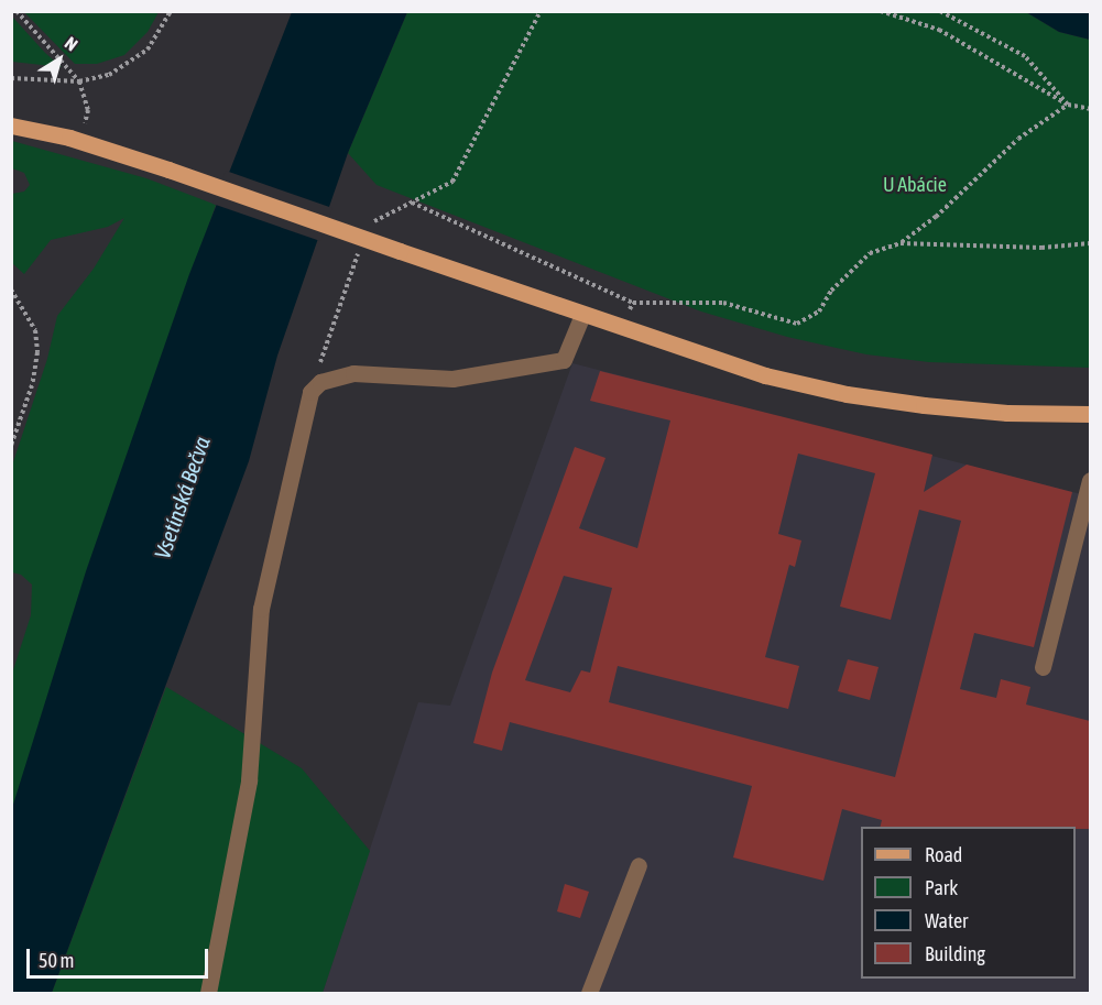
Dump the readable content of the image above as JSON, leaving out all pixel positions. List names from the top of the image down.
{
  "water": ["Vsetínská Bečva"],
  "parks": ["U Abácie"],
  "legend": [
    "Road",
    "Park",
    "Water",
    "Building"
  ],
  "scale_bar": "50 m",
  "north": "top right"
}
